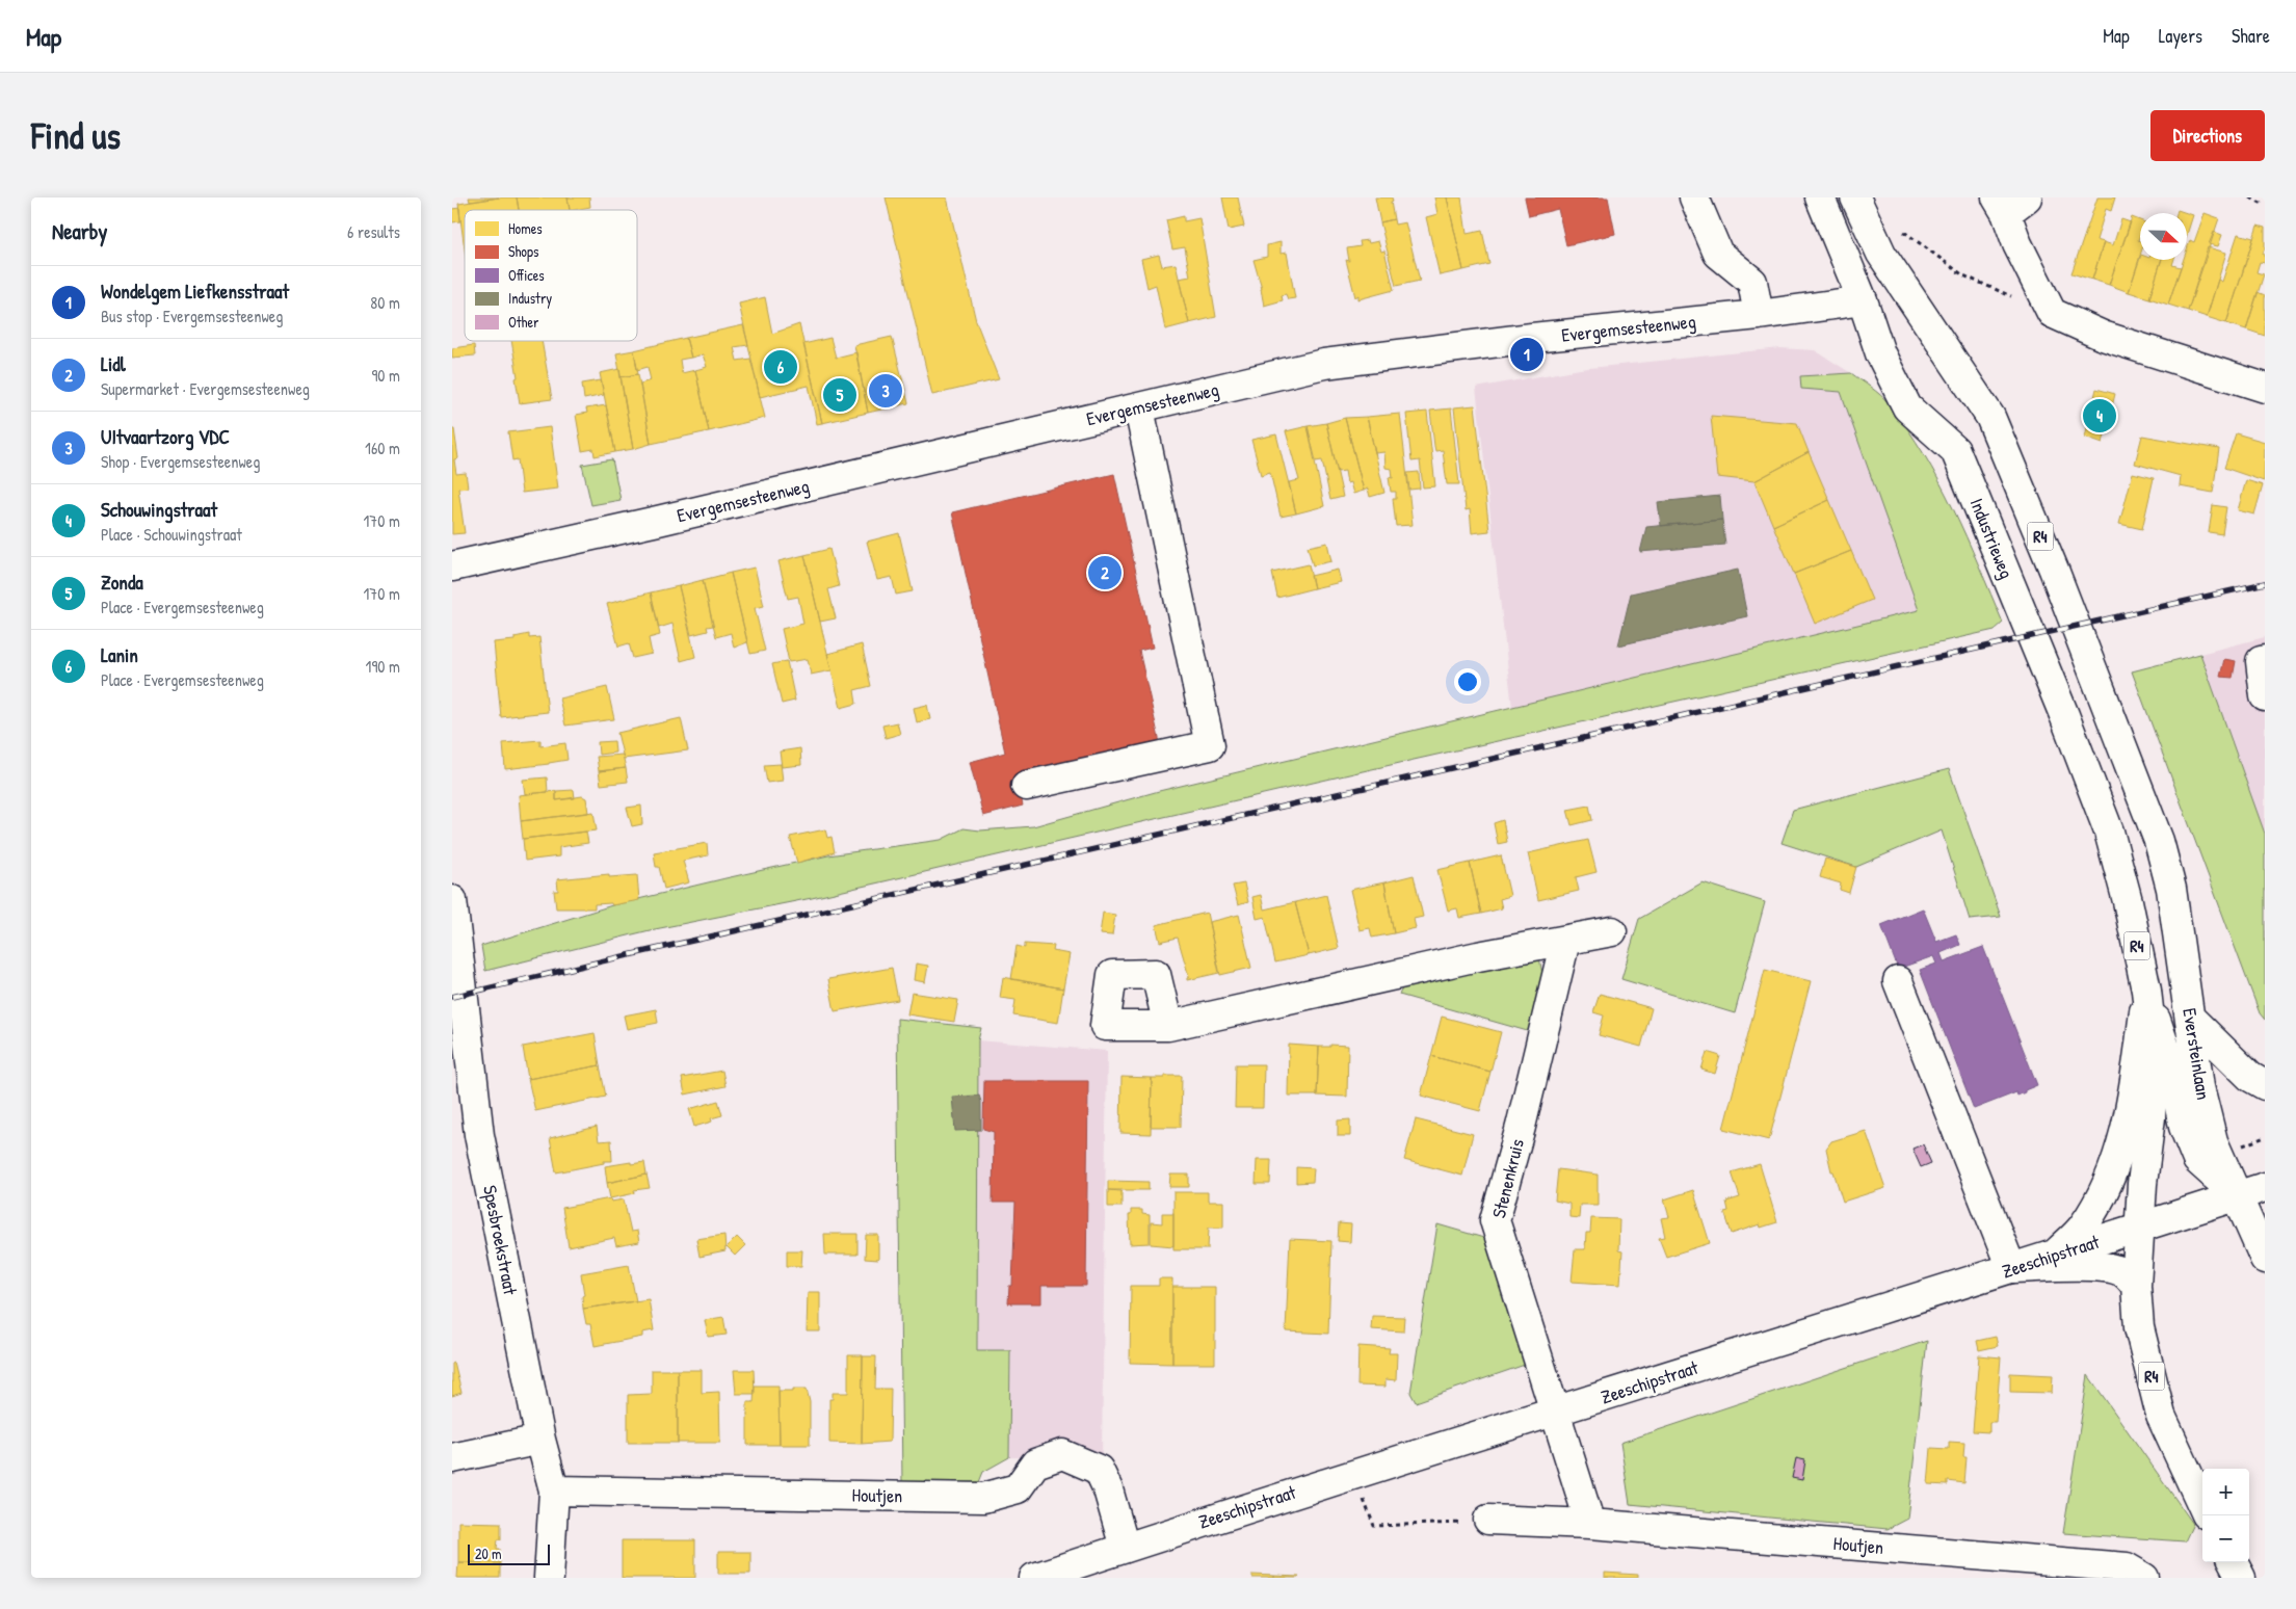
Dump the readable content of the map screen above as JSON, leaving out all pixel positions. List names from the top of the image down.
{
  "streets": {
    "main road": [
      "Evergemsesteenweg",
      "R4",
      "Industrieweg",
      "Eversteinlaan",
      "Stenenkruis",
      "Spesbroekstraat",
      "Zeeschipstraat",
      "Houtjen"
    ]
  },
  "crossings": [
    ["Evergemsesteenweg", "Industrieweg"],
    ["R4", "Industrieweg"],
    ["R4", "Zeeschipstraat"],
    ["Eversteinlaan", "Zeeschipstraat"],
    ["Stenenkruis", "Zeeschipstraat"],
    ["Spesbroekstraat", "Houtjen"],
    ["Zeeschipstraat", "Houtjen"]
  ],
  "legend": [
    "Homes",
    "Shops",
    "Offices",
    "Industry",
    "Other"
  ],
  "scale_bar": "20 m",
  "north": "right",
  "page": {
    "header": "Map",
    "nav": ["Map", "Layers", "Share"],
    "buttons": "Directions",
    "title": "Find us",
    "heading": ["Nearby", "6 results"],
    "list": [
      {
        "mark": "1",
        "name": "Wondelgem Liefkensstraat",
        "note": "Bus stop · Evergemsesteenweg",
        "value": "80 m"
      },
      {
        "mark": "2",
        "name": "Lidl",
        "note": "Supermarket · Evergemsesteenweg",
        "value": "90 m"
      },
      {
        "mark": "3",
        "name": "UItvaartzorg VDC",
        "note": "Shop · Evergemsesteenweg",
        "value": "160 m"
      },
      {
        "mark": "4",
        "name": "Schouwingstraat",
        "note": "Place · Schouwingstraat",
        "value": "170 m"
      },
      {
        "mark": "5",
        "name": "Zonda",
        "note": "Place · Evergemsesteenweg",
        "value": "170 m"
      },
      {
        "mark": "6",
        "name": "Lanin",
        "note": "Place · Evergemsesteenweg",
        "value": "190 m"
      }
    ],
    "pins": [
      "1",
      "6",
      "3",
      "5",
      "4",
      "2"
    ],
    "map_buttons": ["+", "−"],
    "scale": "20 m"
  }
}
